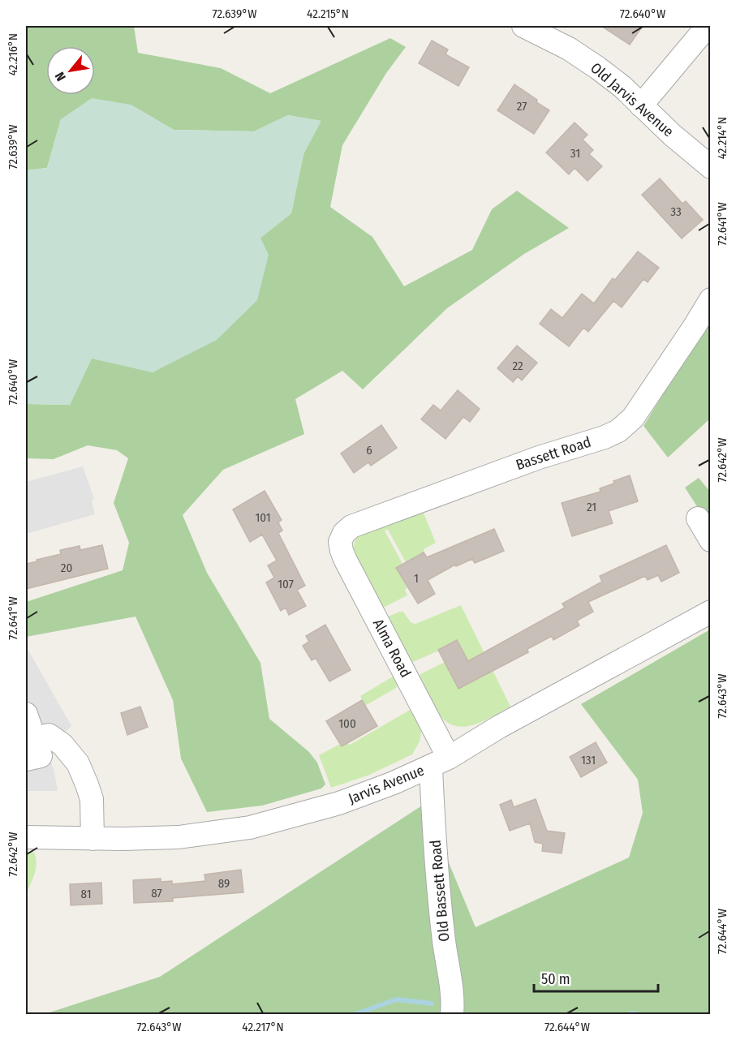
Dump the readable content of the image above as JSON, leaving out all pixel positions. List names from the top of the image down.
{
  "streets": {
    "street": [
      "Old Jarvis Avenue",
      "Bassett Road",
      "Alma Road",
      "Jarvis Avenue",
      "Old Bassett Road"
    ]
  },
  "crossings": [
    ["Bassett Road", "Alma Road"],
    ["Alma Road", "Jarvis Avenue"],
    ["Alma Road", "Old Bassett Road"],
    ["Jarvis Avenue", "Old Bassett Road"]
  ],
  "house_numbers": [
    "27",
    "31",
    "33",
    "22",
    "6",
    "21",
    "101",
    "20",
    "1",
    "107",
    "100",
    "131",
    "89",
    "87",
    "81"
  ],
  "scale_bar": "50 m",
  "north": "bottom left",
  "coordinates": [
    "72.639°W",
    "42.215°N",
    "72.640°W",
    "42.216°N",
    "42.214°N",
    "72.641°W",
    "72.642°W",
    "72.643°W",
    "72.644°W",
    "42.217°N"
  ]
}
